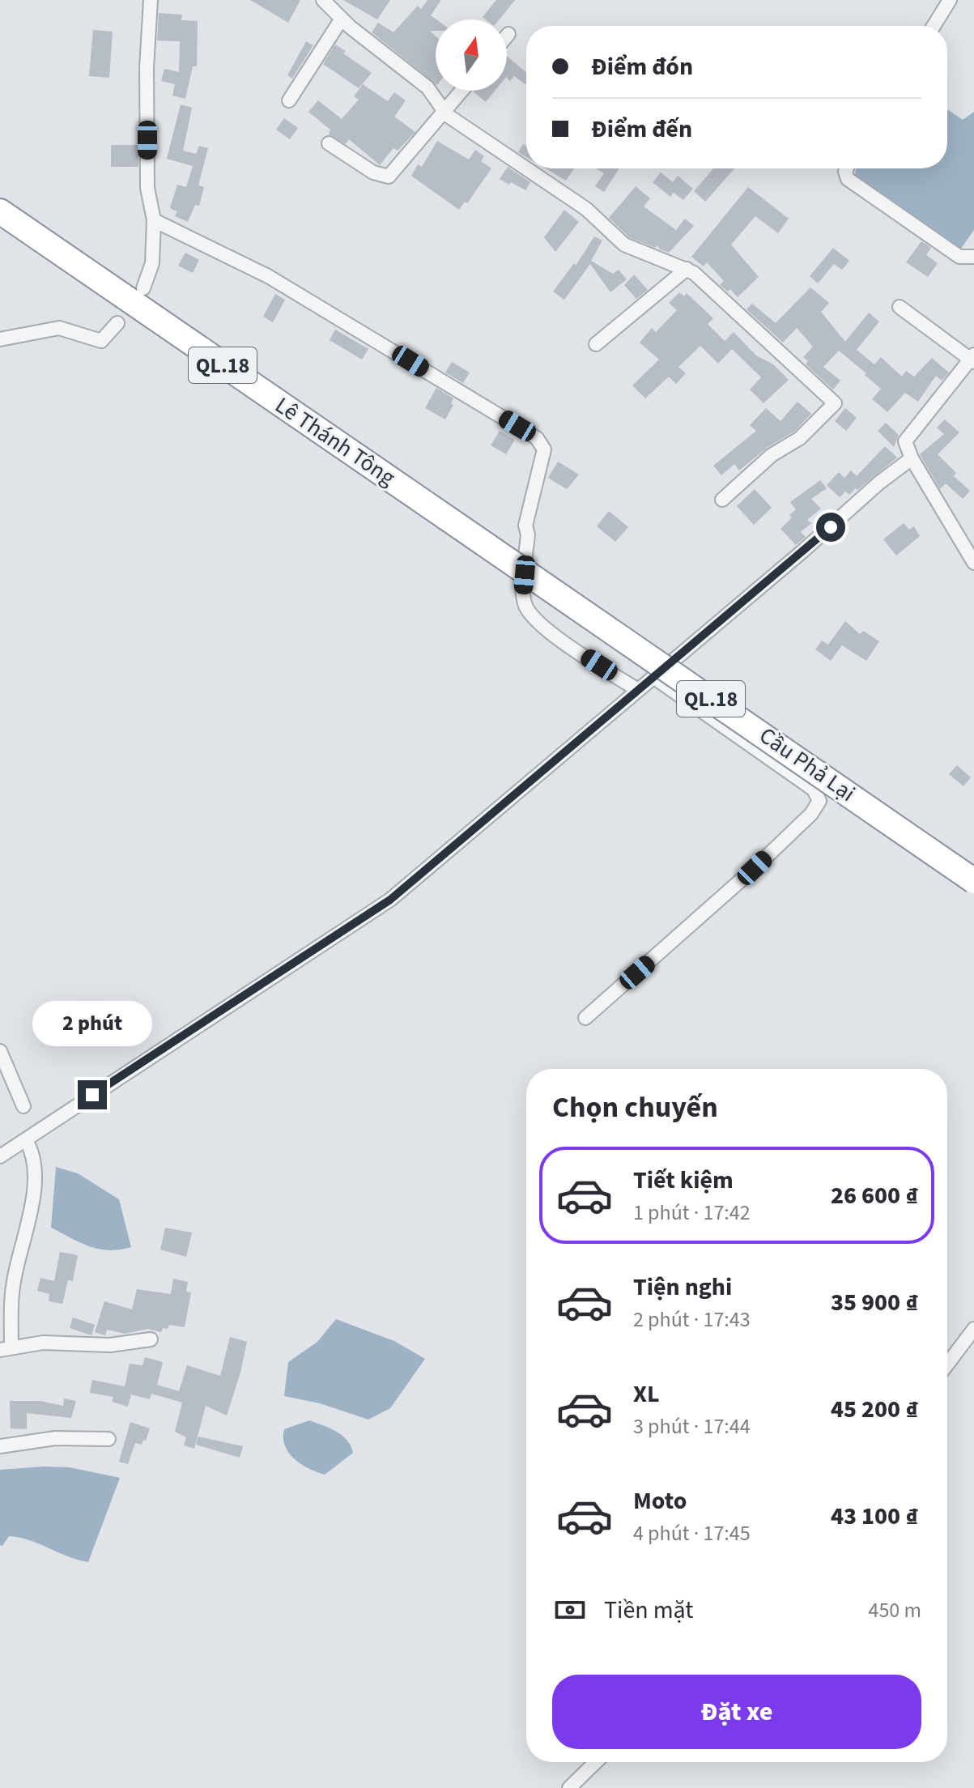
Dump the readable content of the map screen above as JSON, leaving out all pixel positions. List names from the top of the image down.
{
  "streets": {
    "highway": ["QL.18", "Lê Thánh Tông", "Cầu Phả Lại"]
  },
  "crossings": [
    ["Lê Thánh Tông", "Cầu Phả Lại"]
  ],
  "north": "top",
  "page": {
    "banner": ["Điểm đón", "Điểm đến"],
    "bubble": "2 phút",
    "heading": "Chọn chuyến",
    "list": [
      {
        "name": "Tiết kiệm",
        "note": "1 phút · 17:42",
        "value": "26 600 ₫"
      },
      {
        "name": "Tiện nghi",
        "note": "2 phút · 17:43",
        "value": "35 900 ₫"
      },
      {
        "name": "XL",
        "note": "3 phút · 17:44",
        "value": "45 200 ₫"
      },
      {
        "name": "Moto",
        "note": "4 phút · 17:45",
        "value": "43 100 ₫"
      }
    ],
    "pay": ["Tiền mặt", "450 m"],
    "buttons": "Đặt xe"
  }
}
